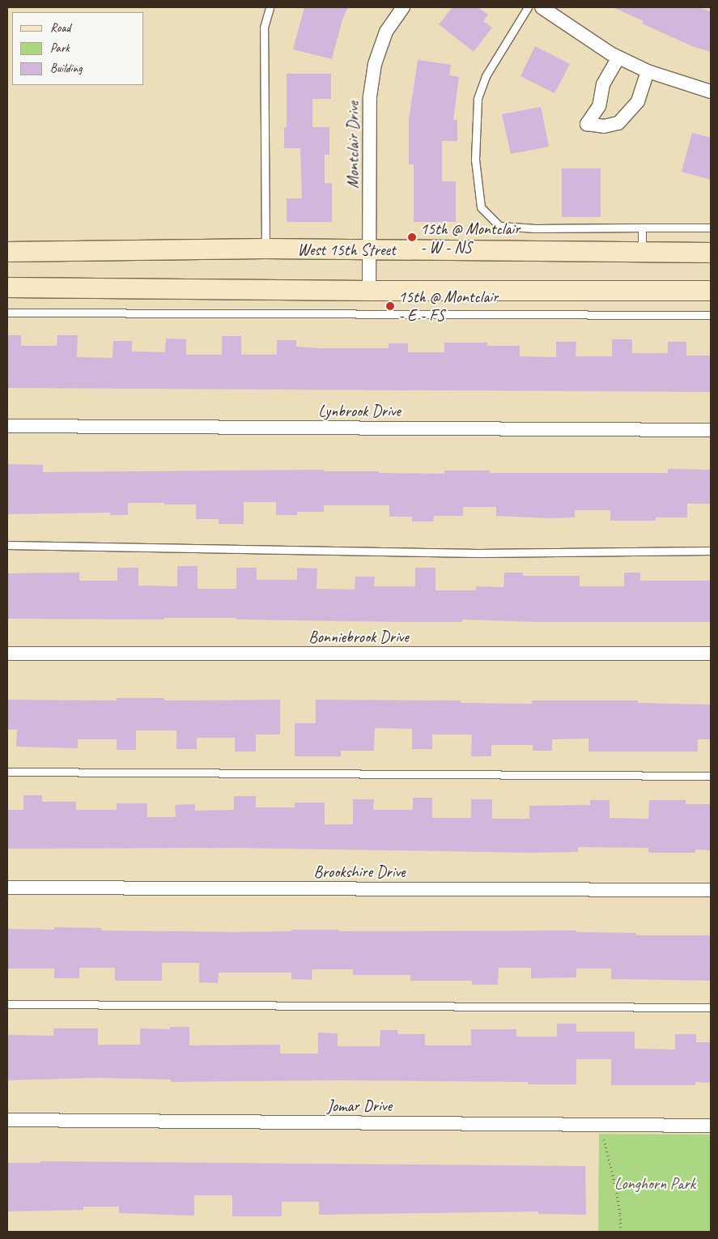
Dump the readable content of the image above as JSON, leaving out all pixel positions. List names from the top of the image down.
{
  "streets": {
    "main road": ["West 15th Street"],
    "street": [
      "Montclair Drive",
      "Lynbrook Drive",
      "Bonniebrook Drive",
      "Brookshire Drive",
      "Jomar Drive"
    ]
  },
  "crossings": [
    ["Montclair Drive", "West 15th Street"]
  ],
  "parks": ["Longhorn Park"],
  "places": ["15th @ Montclair - W - NS", "15th @ Montclair - E - FS"],
  "legend": ["Road", "Park", "Building"]
}
